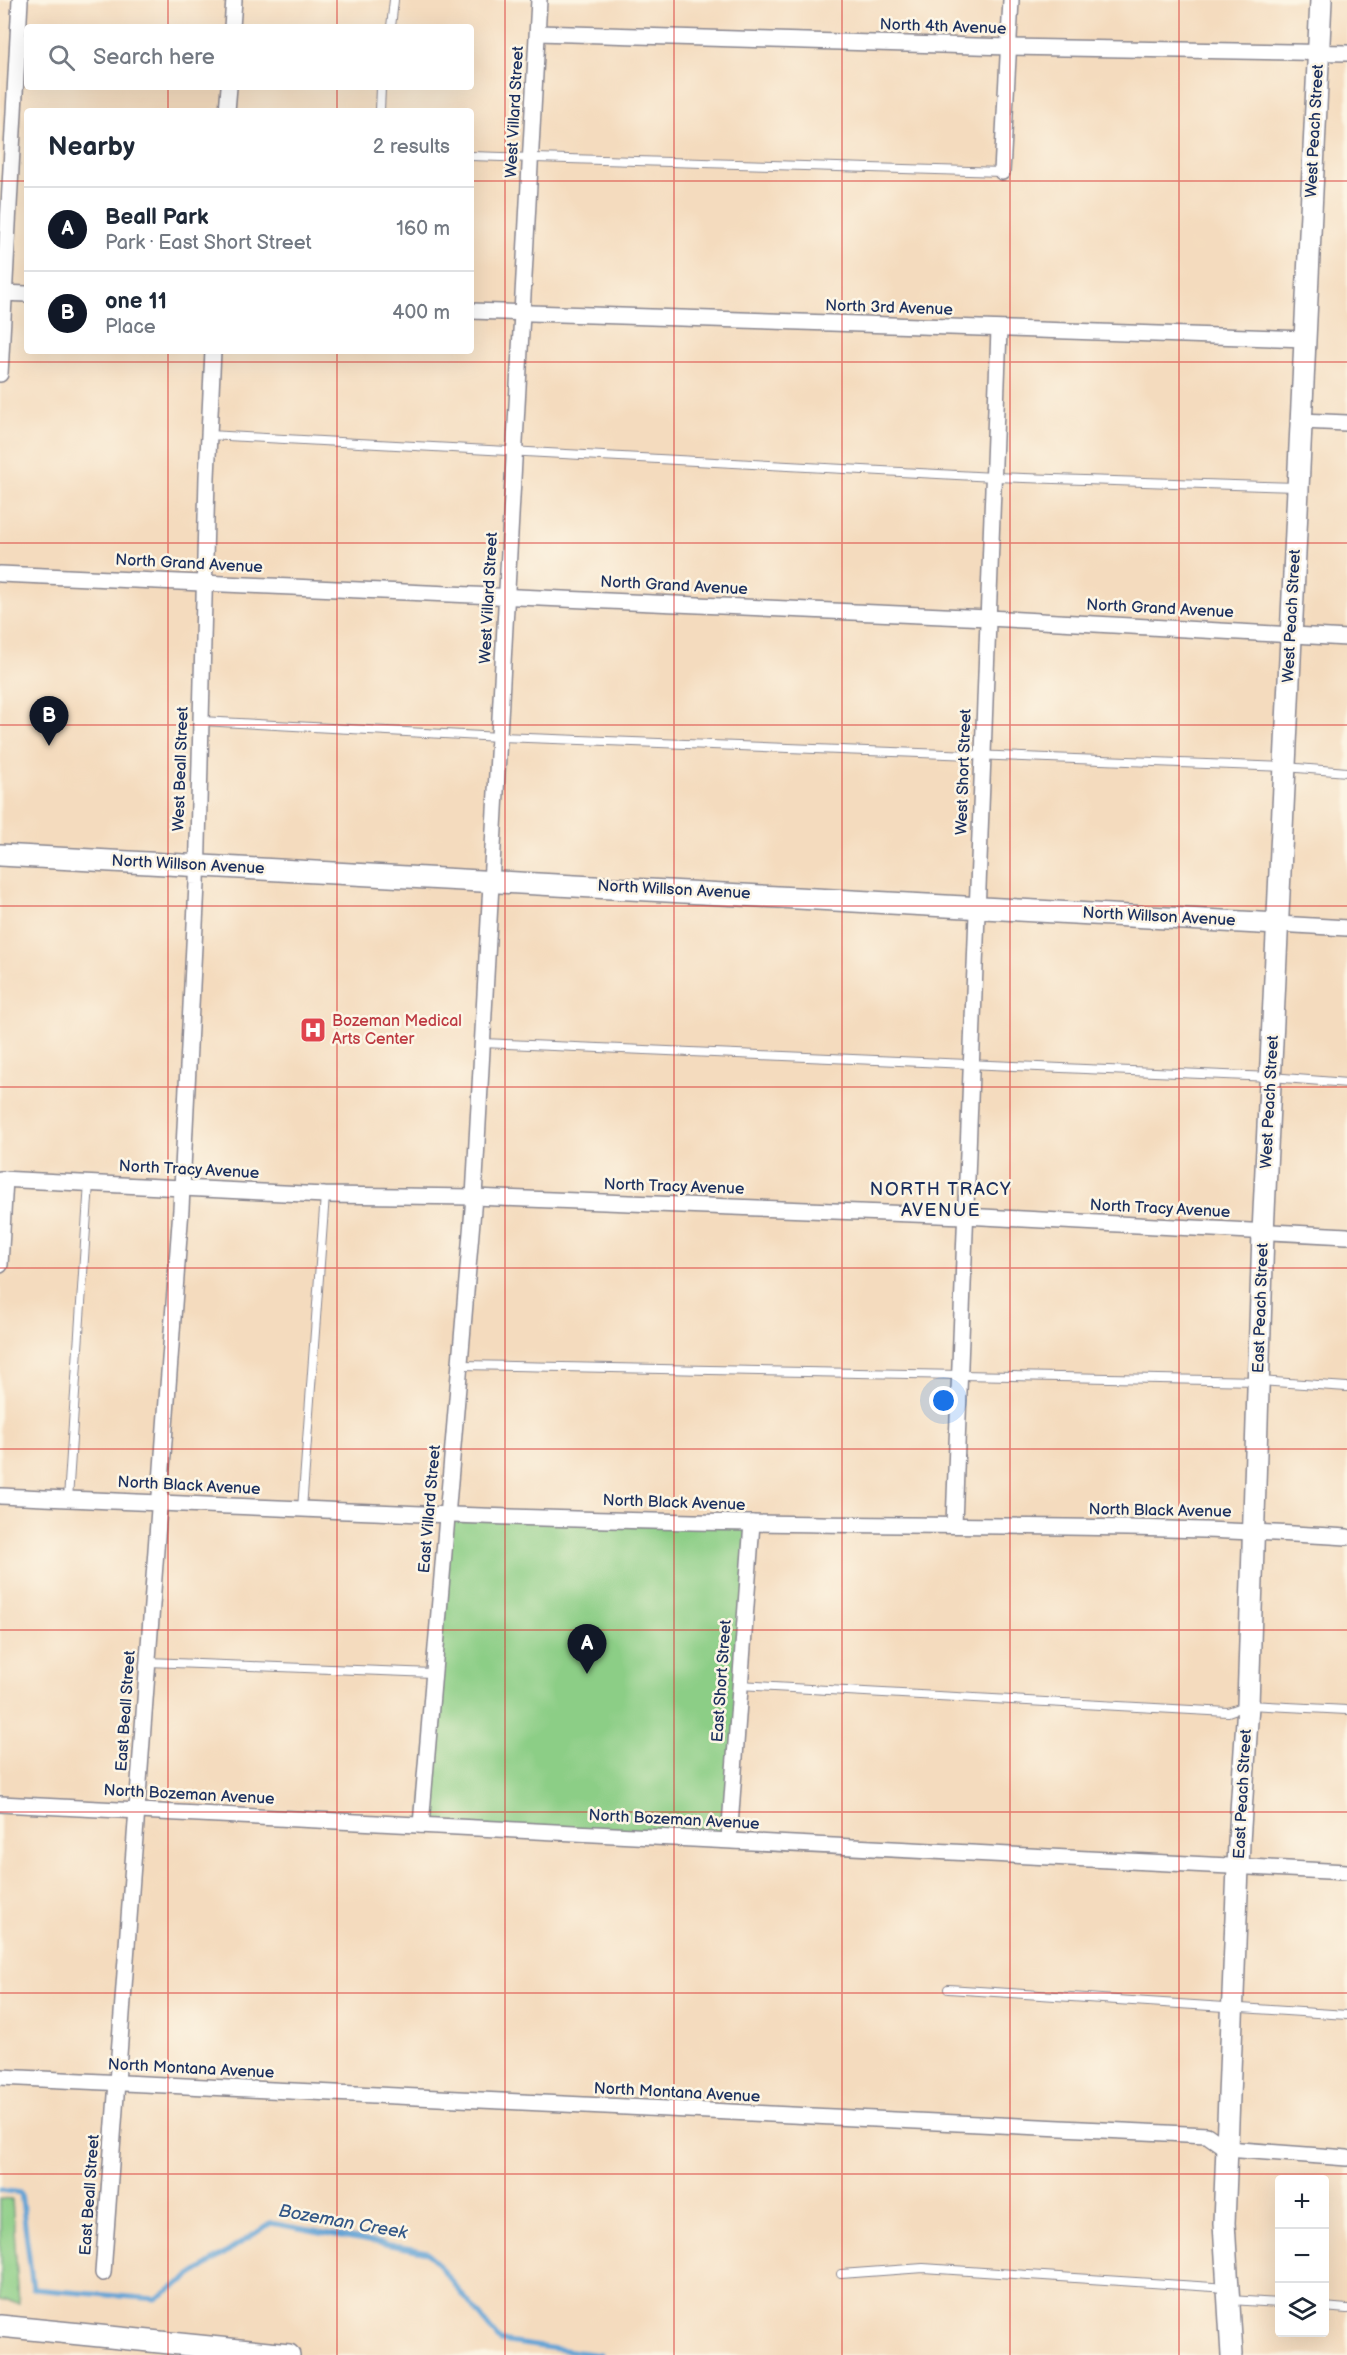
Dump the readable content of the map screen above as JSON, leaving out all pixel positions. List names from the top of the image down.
{
  "streets": {
    "main road": ["West Peach Street", "North Willson Avenue", "East Peach Street"],
    "street": [
      "North 4th Avenue",
      "West Villard Street",
      "North 3rd Avenue",
      "North Grand Avenue",
      "West Beall Street",
      "West Short Street",
      "North Tracy Avenue",
      "North Black Avenue",
      "East Villard Street",
      "East Short Street",
      "East Beall Street",
      "North Bozeman Avenue",
      "North Montana Avenue"
    ]
  },
  "crossings": [
    ["North 4th Avenue", "West Villard Street"],
    ["North 4th Avenue", "West Peach Street"],
    ["West Villard Street", "North 3rd Avenue"],
    ["West Villard Street", "North Grand Avenue"],
    ["West Villard Street", "North Willson Avenue"],
    ["West Villard Street", "North Tracy Avenue"],
    ["West Villard Street", "East Villard Street"],
    ["West Peach Street", "North 3rd Avenue"],
    ["West Peach Street", "North Grand Avenue"],
    ["West Peach Street", "North Willson Avenue"],
    ["West Peach Street", "North Tracy Avenue"],
    ["West Peach Street", "East Peach Street"],
    ["North 3rd Avenue", "West Short Street"],
    ["North Grand Avenue", "West Beall Street"],
    ["North Grand Avenue", "West Short Street"],
    ["West Beall Street", "North Willson Avenue"],
    ["West Beall Street", "North Tracy Avenue"],
    ["West Beall Street", "East Beall Street"],
    ["West Short Street", "North Willson Avenue"],
    ["West Short Street", "North Tracy Avenue"],
    ["North Tracy Avenue", "East Peach Street"],
    ["North Tracy Avenue", "East Villard Street"],
    ["North Tracy Avenue", "East Beall Street"],
    ["East Peach Street", "North Black Avenue"],
    ["East Peach Street", "North Bozeman Avenue"],
    ["East Peach Street", "North Montana Avenue"],
    ["North Black Avenue", "East Villard Street"],
    ["North Black Avenue", "East Short Street"],
    ["North Black Avenue", "East Beall Street"],
    ["East Villard Street", "North Bozeman Avenue"],
    ["East Short Street", "North Bozeman Avenue"],
    ["East Beall Street", "North Bozeman Avenue"],
    ["East Beall Street", "North Montana Avenue"]
  ],
  "districts": ["NORTH TRACY AVENUE"],
  "water": ["Bozeman Creek"],
  "places": {
    "hospital": ["Bozeman Medical Arts Center"]
  },
  "page": {
    "search": "Search here",
    "heading": ["Nearby", "2 results"],
    "list": [
      {
        "mark": "A",
        "name": "Beall Park",
        "note": "Park · East Short Street",
        "value": "160 m"
      },
      {
        "mark": "B",
        "name": "one 11",
        "note": "Place",
        "value": "400 m"
      }
    ],
    "pins": ["B", "A"],
    "map_buttons": ["+", "−"]
  }
}
